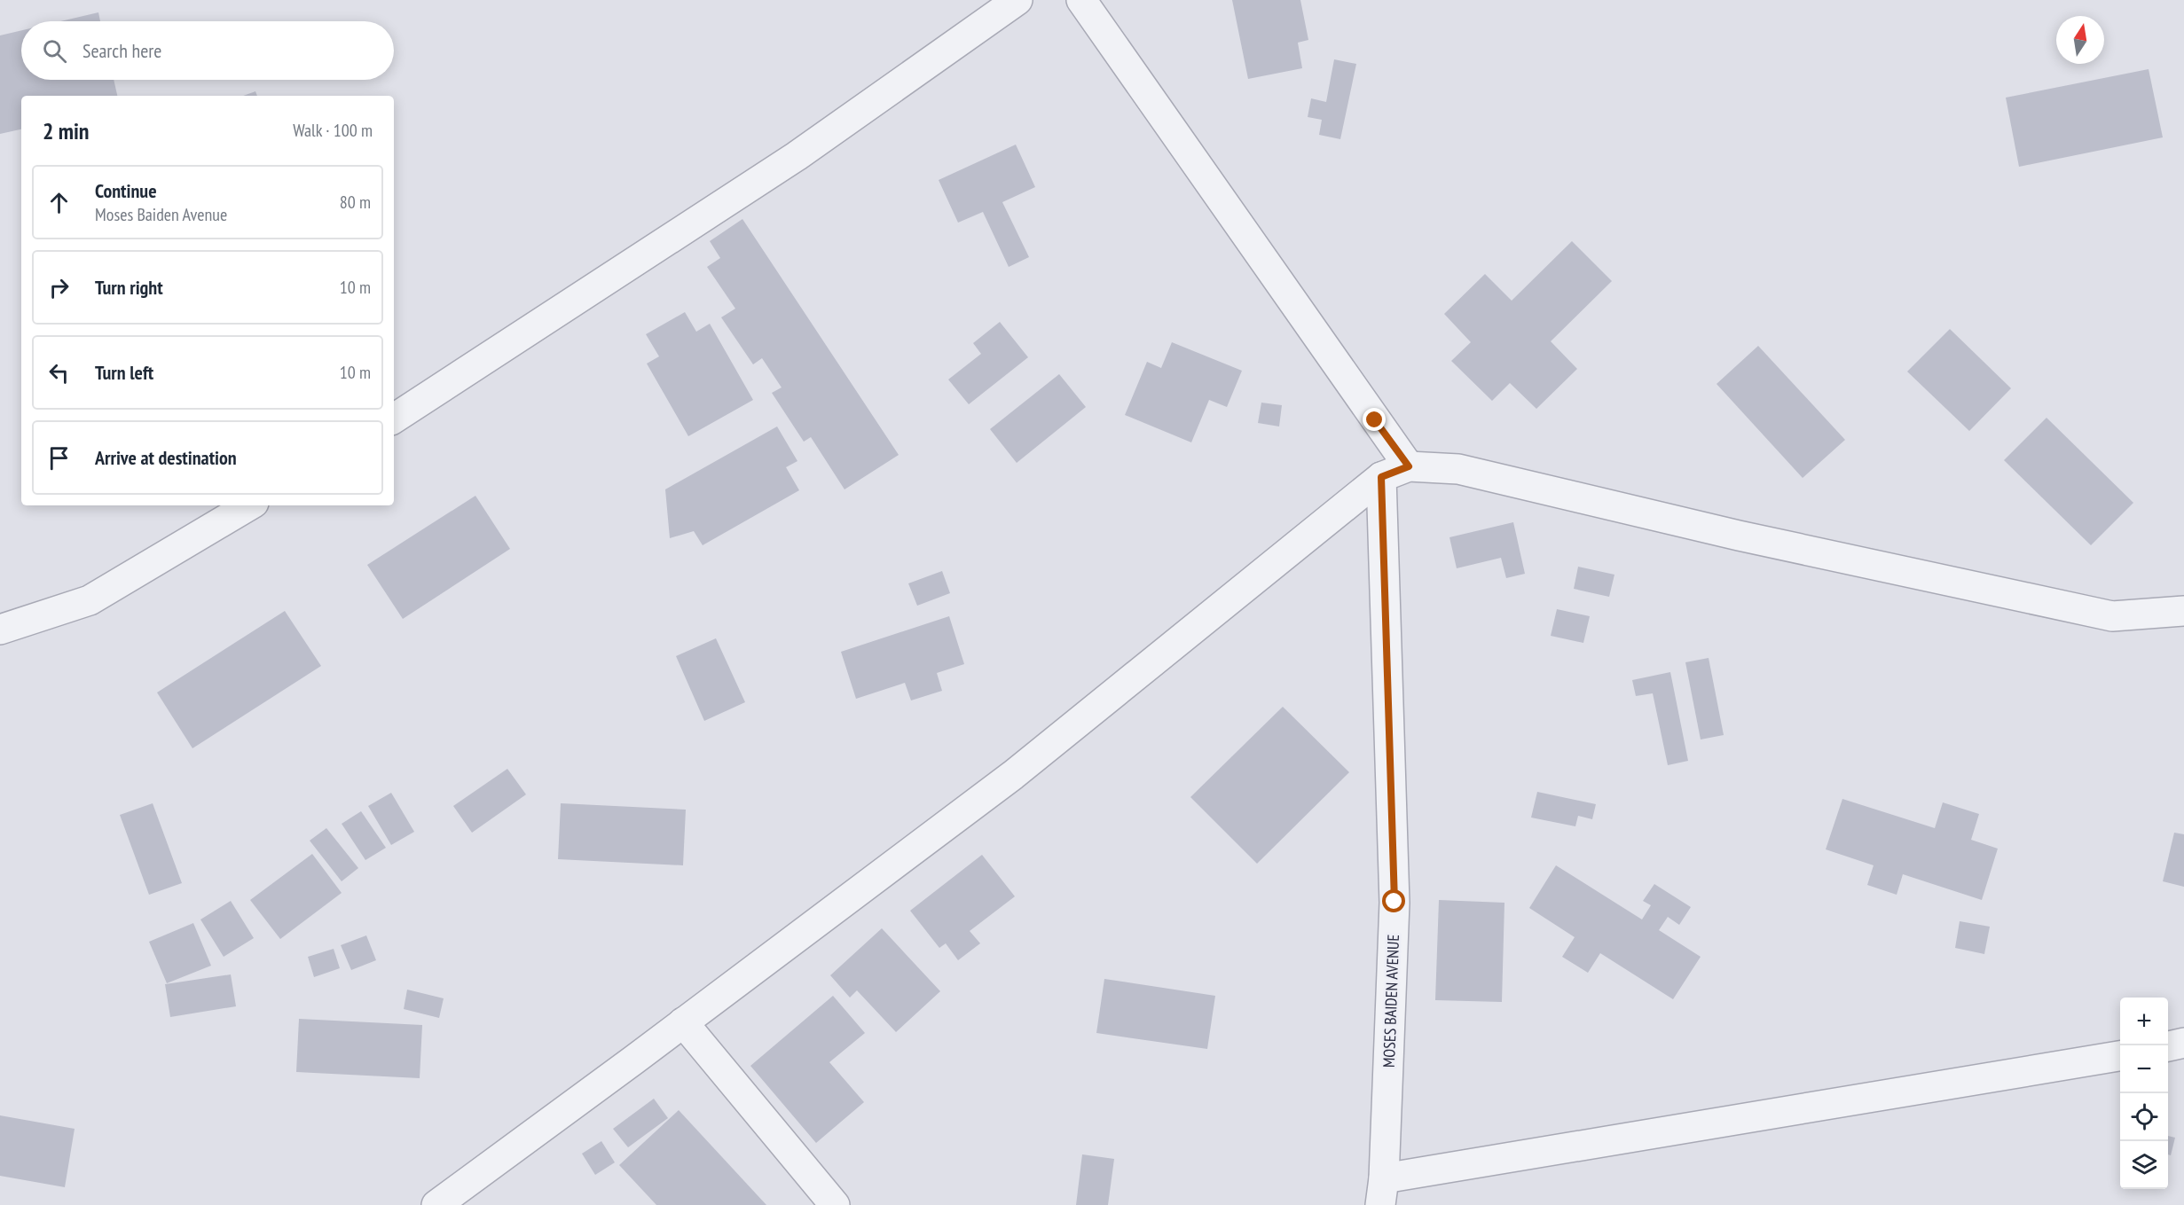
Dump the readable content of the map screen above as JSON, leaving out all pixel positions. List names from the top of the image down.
{
  "streets": {
    "street": ["MOSES BAIDEN AVENUE"]
  },
  "north": "top",
  "page": {
    "search": "Search here",
    "heading": ["2 min", "Walk · 100 m"],
    "list": [
      ["Continue", "Moses Baiden Avenue", "80 m"],
      ["Turn right", "10 m"],
      ["Turn left", "10 m"],
      "Arrive at destination"
    ],
    "map_buttons": ["+", "−"]
  }
}
